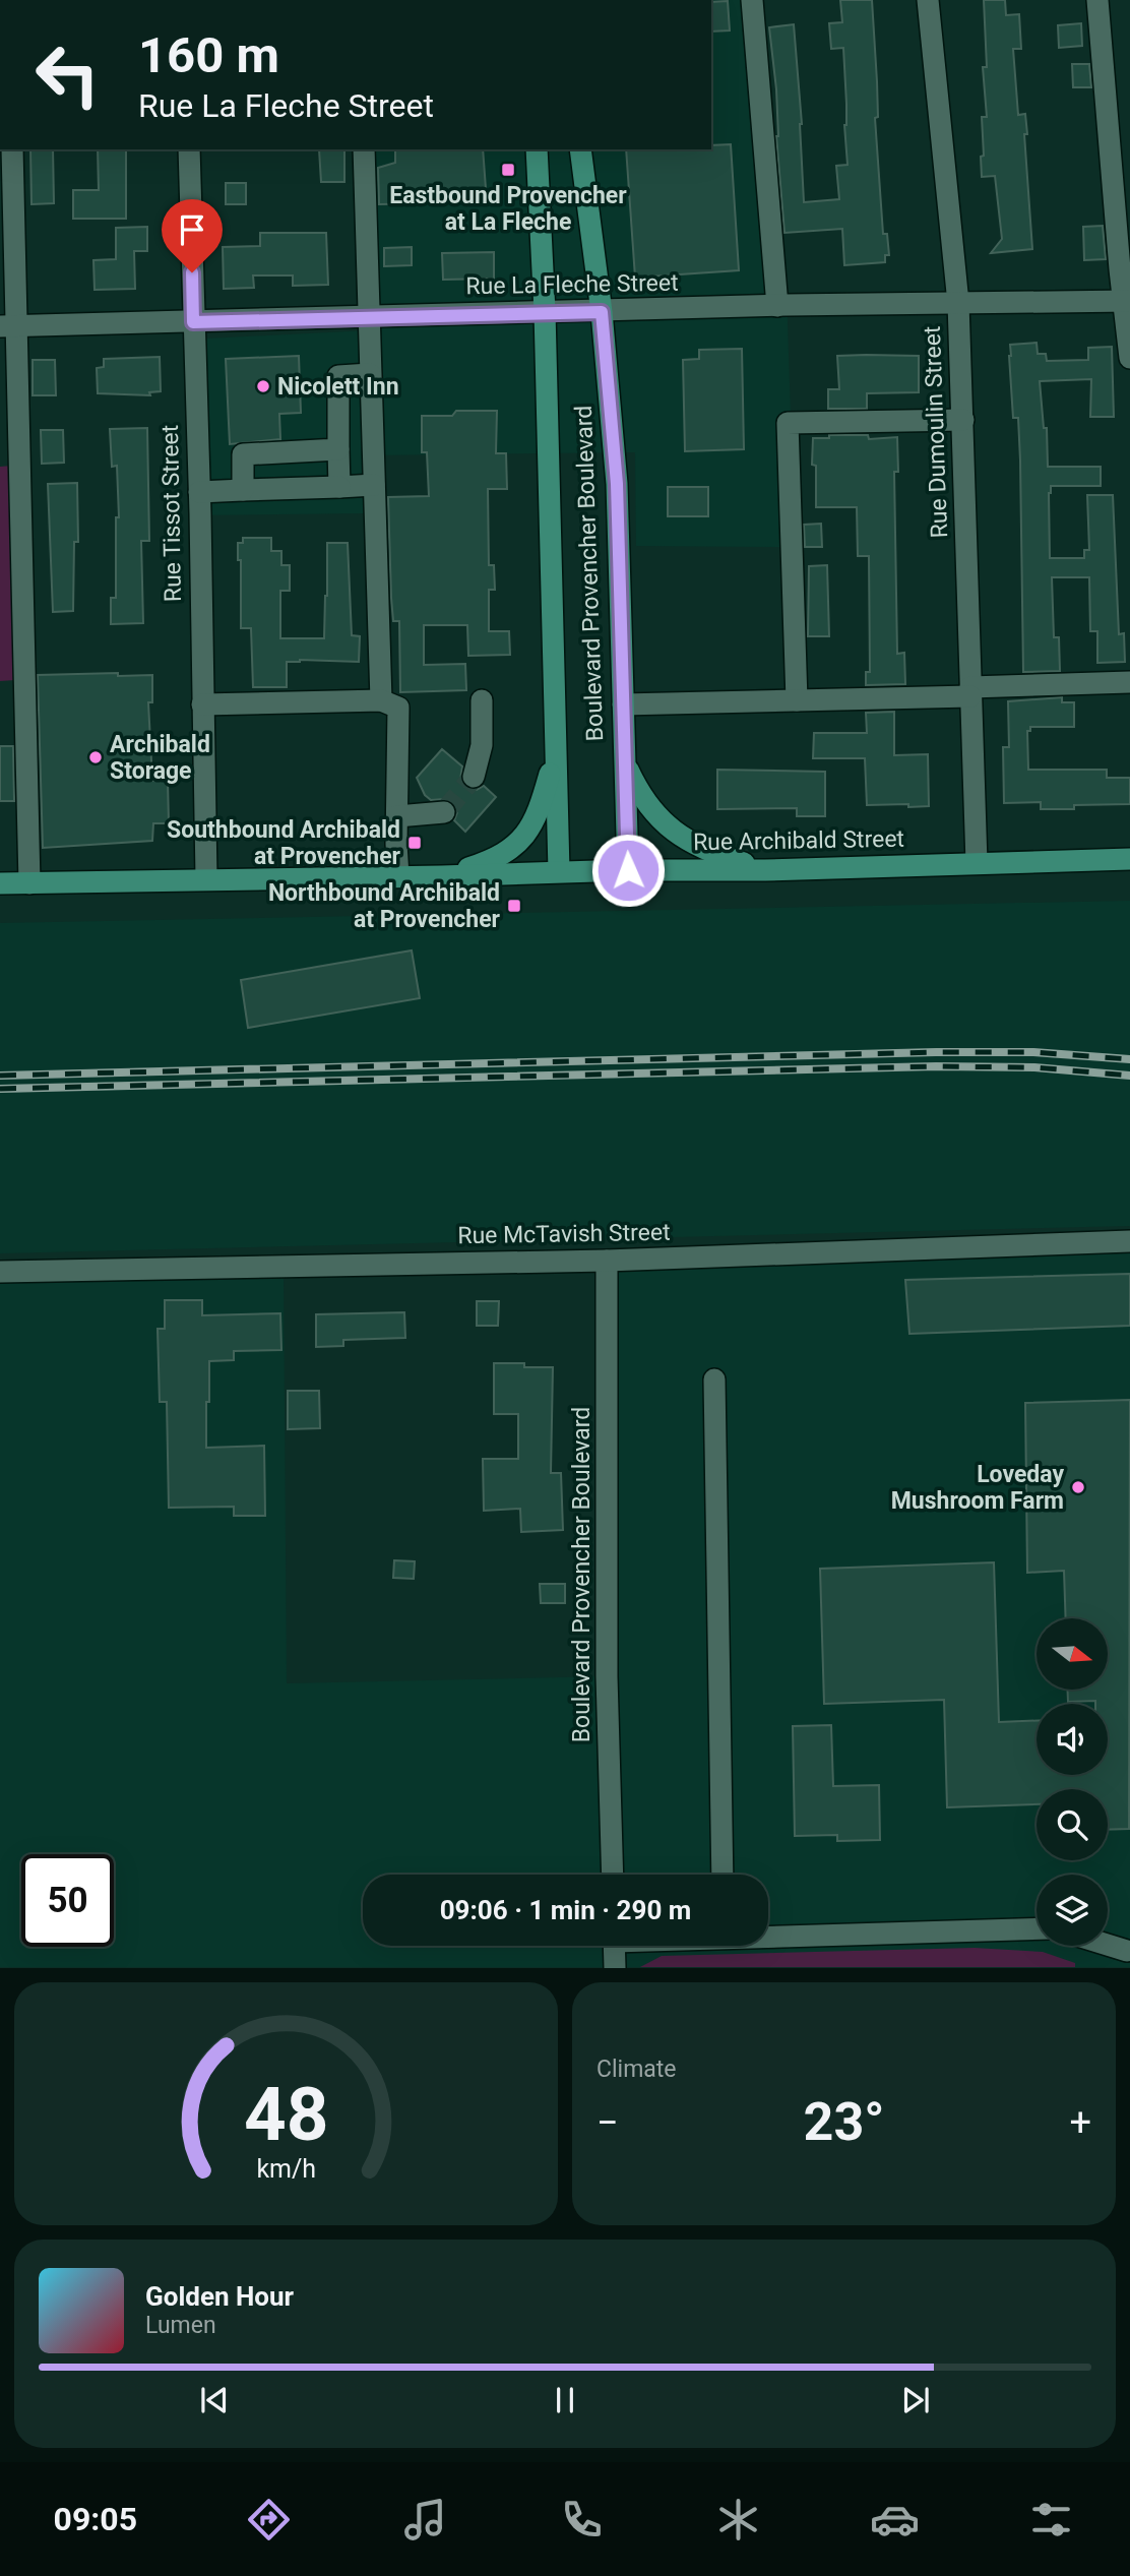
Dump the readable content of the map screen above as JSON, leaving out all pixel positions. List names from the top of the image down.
{
  "streets": {
    "main road": ["Boulevard Provencher Boulevard", "Rue Archibald Street"],
    "street": [
      "Rue La Fleche Street",
      "Rue Dumoulin Street",
      "Rue Tissot Street",
      "Rue McTavish Street"
    ]
  },
  "crossings": [
    ["Rue La Fleche Street", "Rue Dumoulin Street"],
    ["Rue La Fleche Street", "Rue Tissot Street"],
    ["Rue La Fleche Street", "Boulevard Provencher Boulevard"],
    ["Rue Dumoulin Street", "Rue Archibald Street"],
    ["Rue Tissot Street", "Rue Archibald Street"],
    ["Boulevard Provencher Boulevard", "Rue Archibald Street"],
    ["Boulevard Provencher Boulevard", "Rue McTavish Street"]
  ],
  "places": {
    "transit": ["Eastbound Provencher at La Fleche", "Southbound Archibald at Provencher", "Northbound Archibald at Provencher"],
    "other": ["Nicolett Inn", "Archibald Storage", "Loveday Mushroom Farm"]
  },
  "north": "right",
  "page": {
    "turn": ["160 m", "Rue La Fleche Street"],
    "limit": "50",
    "trip": "09:06 · 1 min · 290 m",
    "tile": "Climate",
    "heat": ["−", "23°", "+"],
    "song": ["Golden Hour", "Lumen"],
    "tabs": "09:05",
    "gauge": ["48", "km/h"]
  }
}
